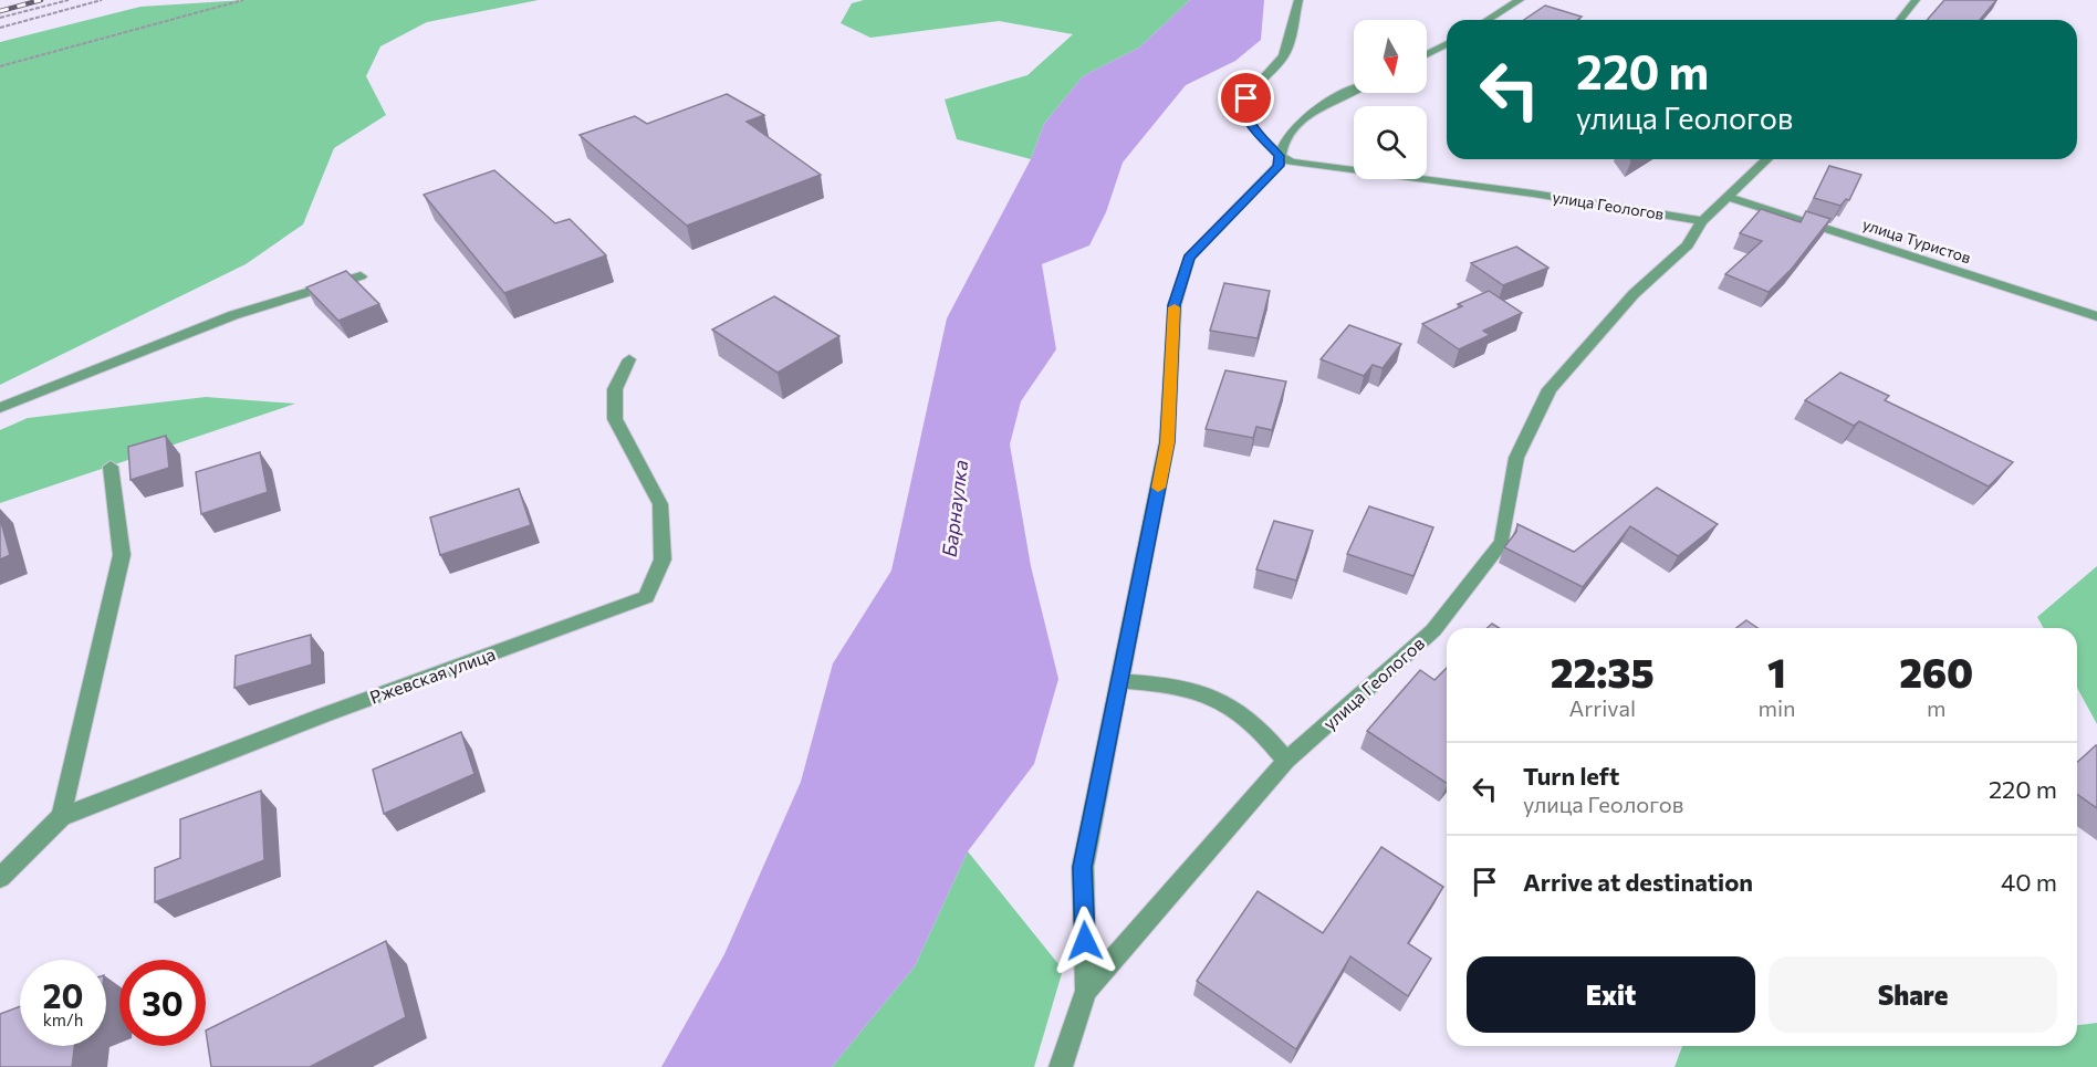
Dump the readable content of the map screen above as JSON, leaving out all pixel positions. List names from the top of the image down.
{
  "streets": {
    "street": ["улица Геологов", "улица Туристов", "Ржевская улица"]
  },
  "crossings": [
    ["улица Геологов", "улица Туристов"]
  ],
  "water": ["Барнаулка"],
  "north": "bottom",
  "page": {
    "turn": ["220 m", "улица Геологов"],
    "eta": [
      "22:35",
      "Arrival",
      "1",
      "min",
      "260",
      "m"
    ],
    "list": [
      {
        "name": "Turn left",
        "note": "улица Геологов",
        "value": "220 m"
      },
      {
        "name": "Arrive at destination",
        "value": "40 m"
      }
    ],
    "buttons": ["Exit", "Share"],
    "speed": "20 km/h",
    "limit": "30"
  }
}
